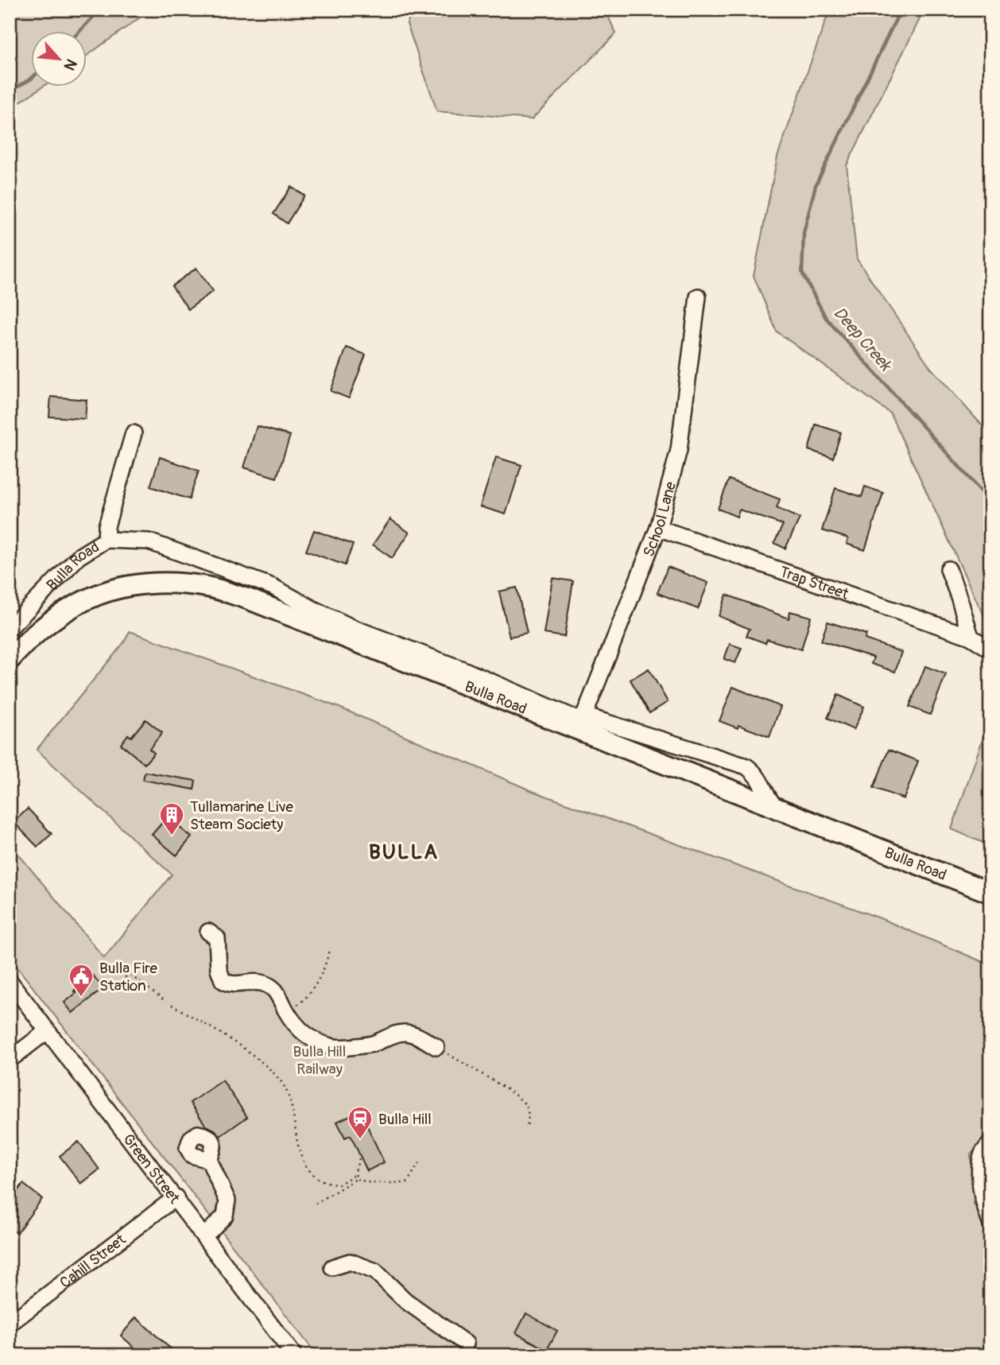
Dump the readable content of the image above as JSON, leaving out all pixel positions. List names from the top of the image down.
{
  "streets": {
    "main road": ["Bulla Road"],
    "street": [
      "School Lane",
      "Trap Street",
      "Green Street",
      "Cahill Street"
    ]
  },
  "crossings": [
    ["School Lane", "Bulla Road"],
    ["School Lane", "Trap Street"],
    ["Green Street", "Cahill Street"]
  ],
  "districts": ["BULLA"],
  "water": ["Deep Creek"],
  "parks": ["Bulla Hill Railway"],
  "places": {
    "building": ["Tullamarine Live Steam Society"],
    "public building": ["Bulla Fire Station"],
    "station": ["Bulla Hill"]
  },
  "north": "bottom right"
}
